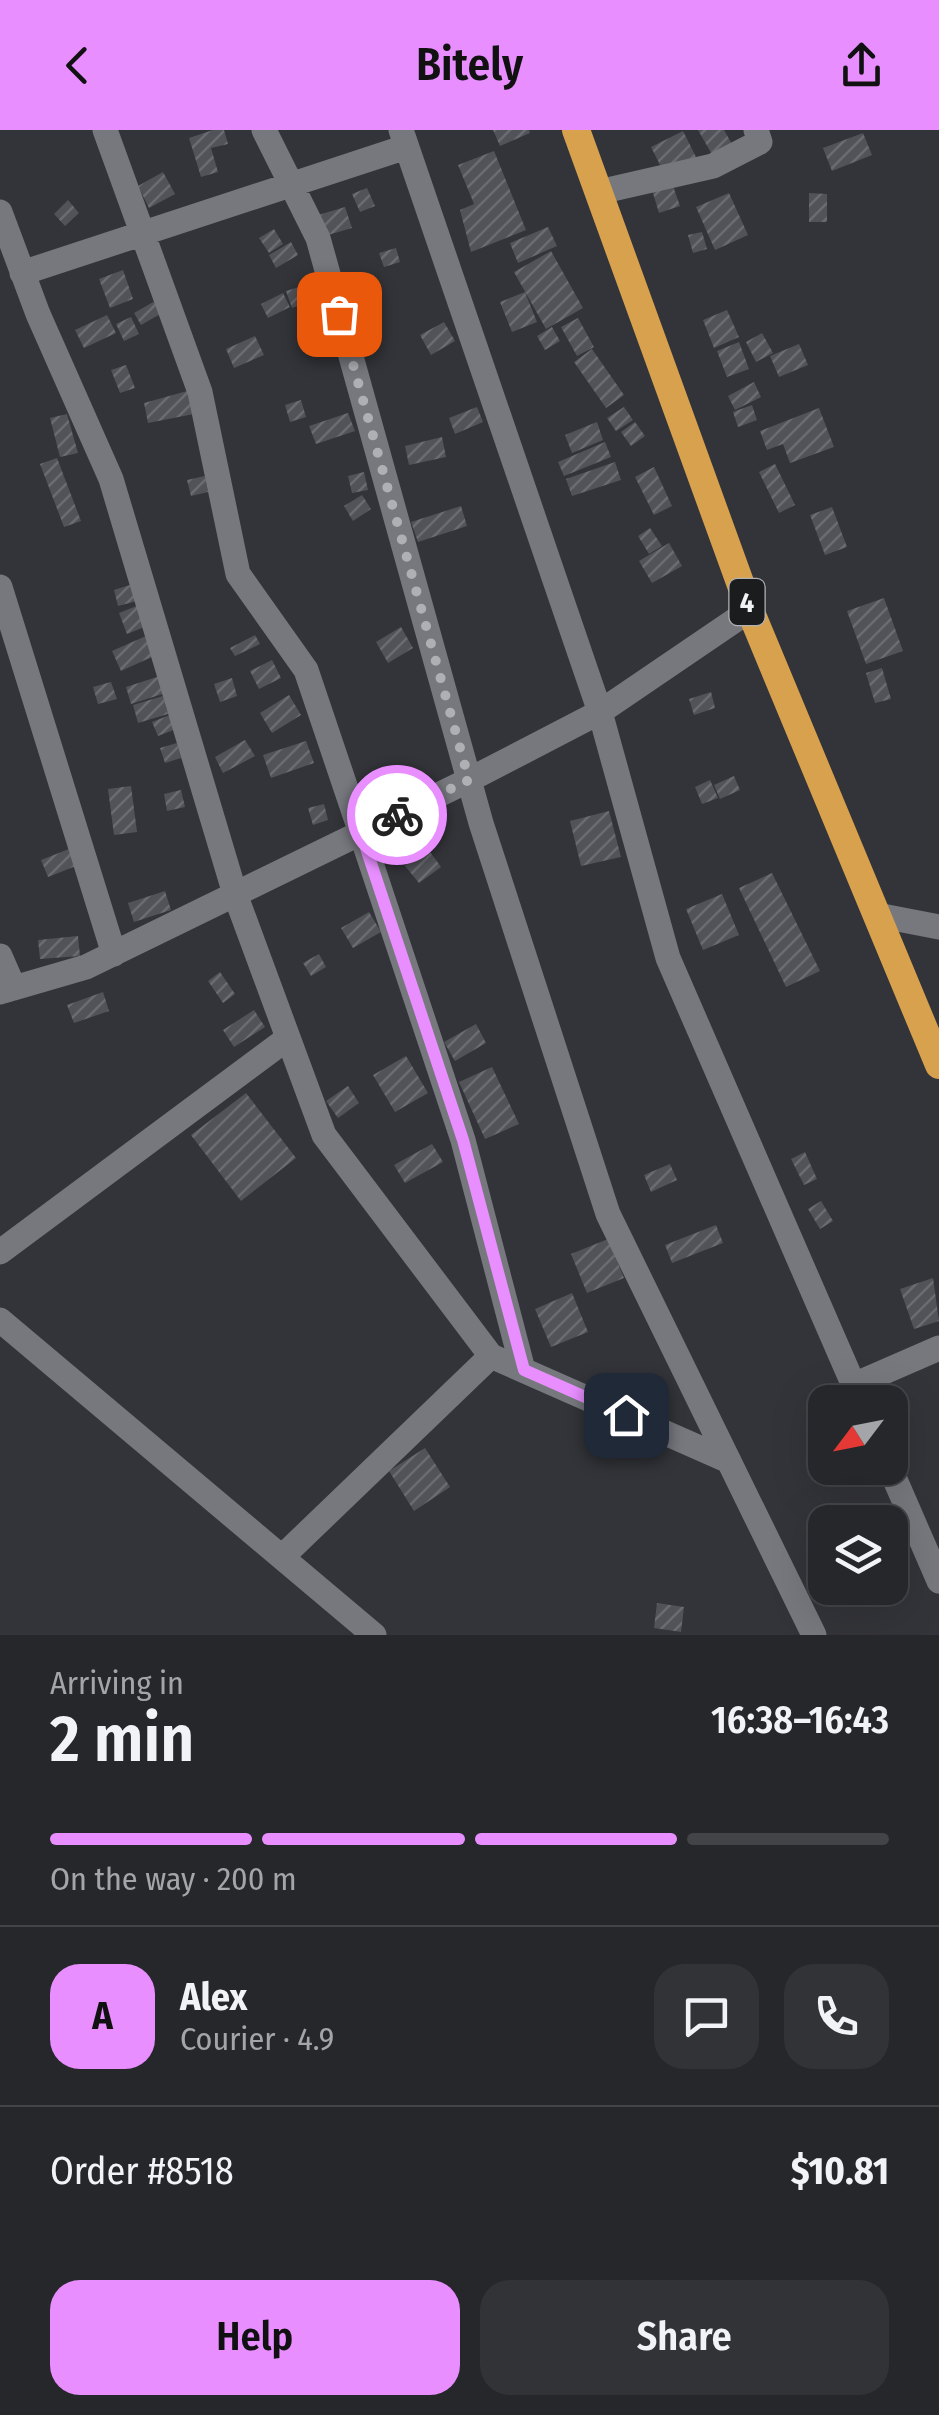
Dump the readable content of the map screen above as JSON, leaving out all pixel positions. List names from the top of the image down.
{
  "streets": {
    "highway": ["4"]
  },
  "north": "bottom left",
  "page": {
    "header": "Bitely",
    "heading": ["2 min", "Arriving in", "16:38–16:43"],
    "panel": [
      "Alex",
      "Courier · 4.9",
      "Order #8518",
      "$10.81"
    ],
    "bar": "On the way · 200 m",
    "round": "A",
    "buttons": ["Help", "Share"]
  }
}
